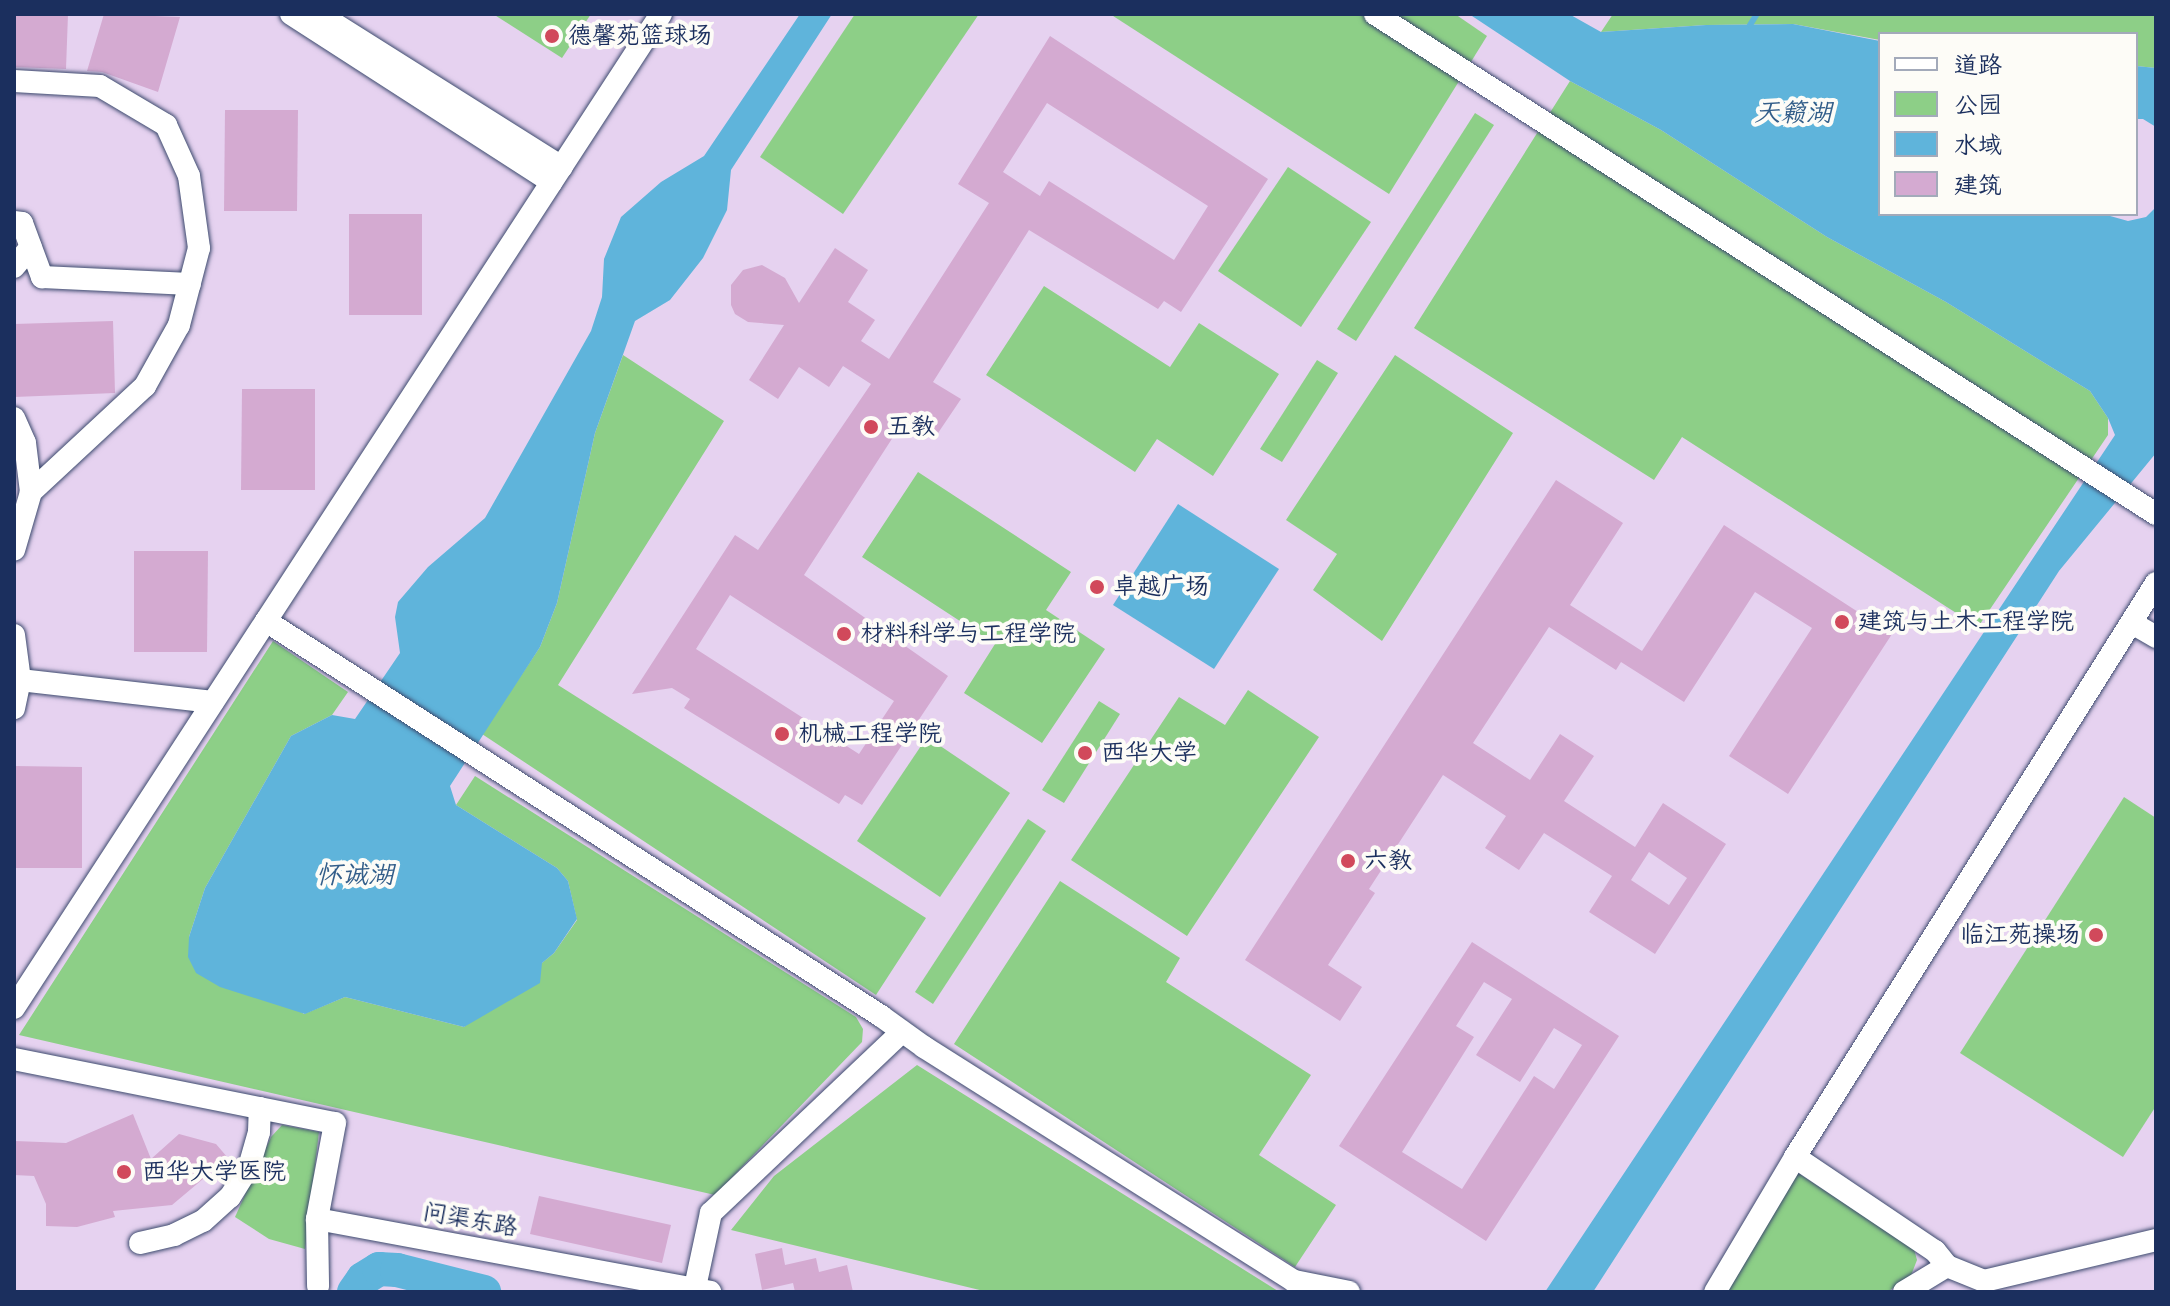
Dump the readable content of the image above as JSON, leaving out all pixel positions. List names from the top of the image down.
{
  "streets": {
    "street": ["问渠东路"]
  },
  "water": ["天籁湖", "怀诚湖"],
  "places": [
    "德馨苑篮球场",
    "五教",
    "卓越广场",
    "建筑与土木工程学院",
    "材料科学与工程学院",
    "机械工程学院",
    "西华大学",
    "六教",
    "临江苑操场",
    "西华大学医院"
  ],
  "legend": [
    "道路",
    "公园",
    "水域",
    "建筑"
  ]
}
